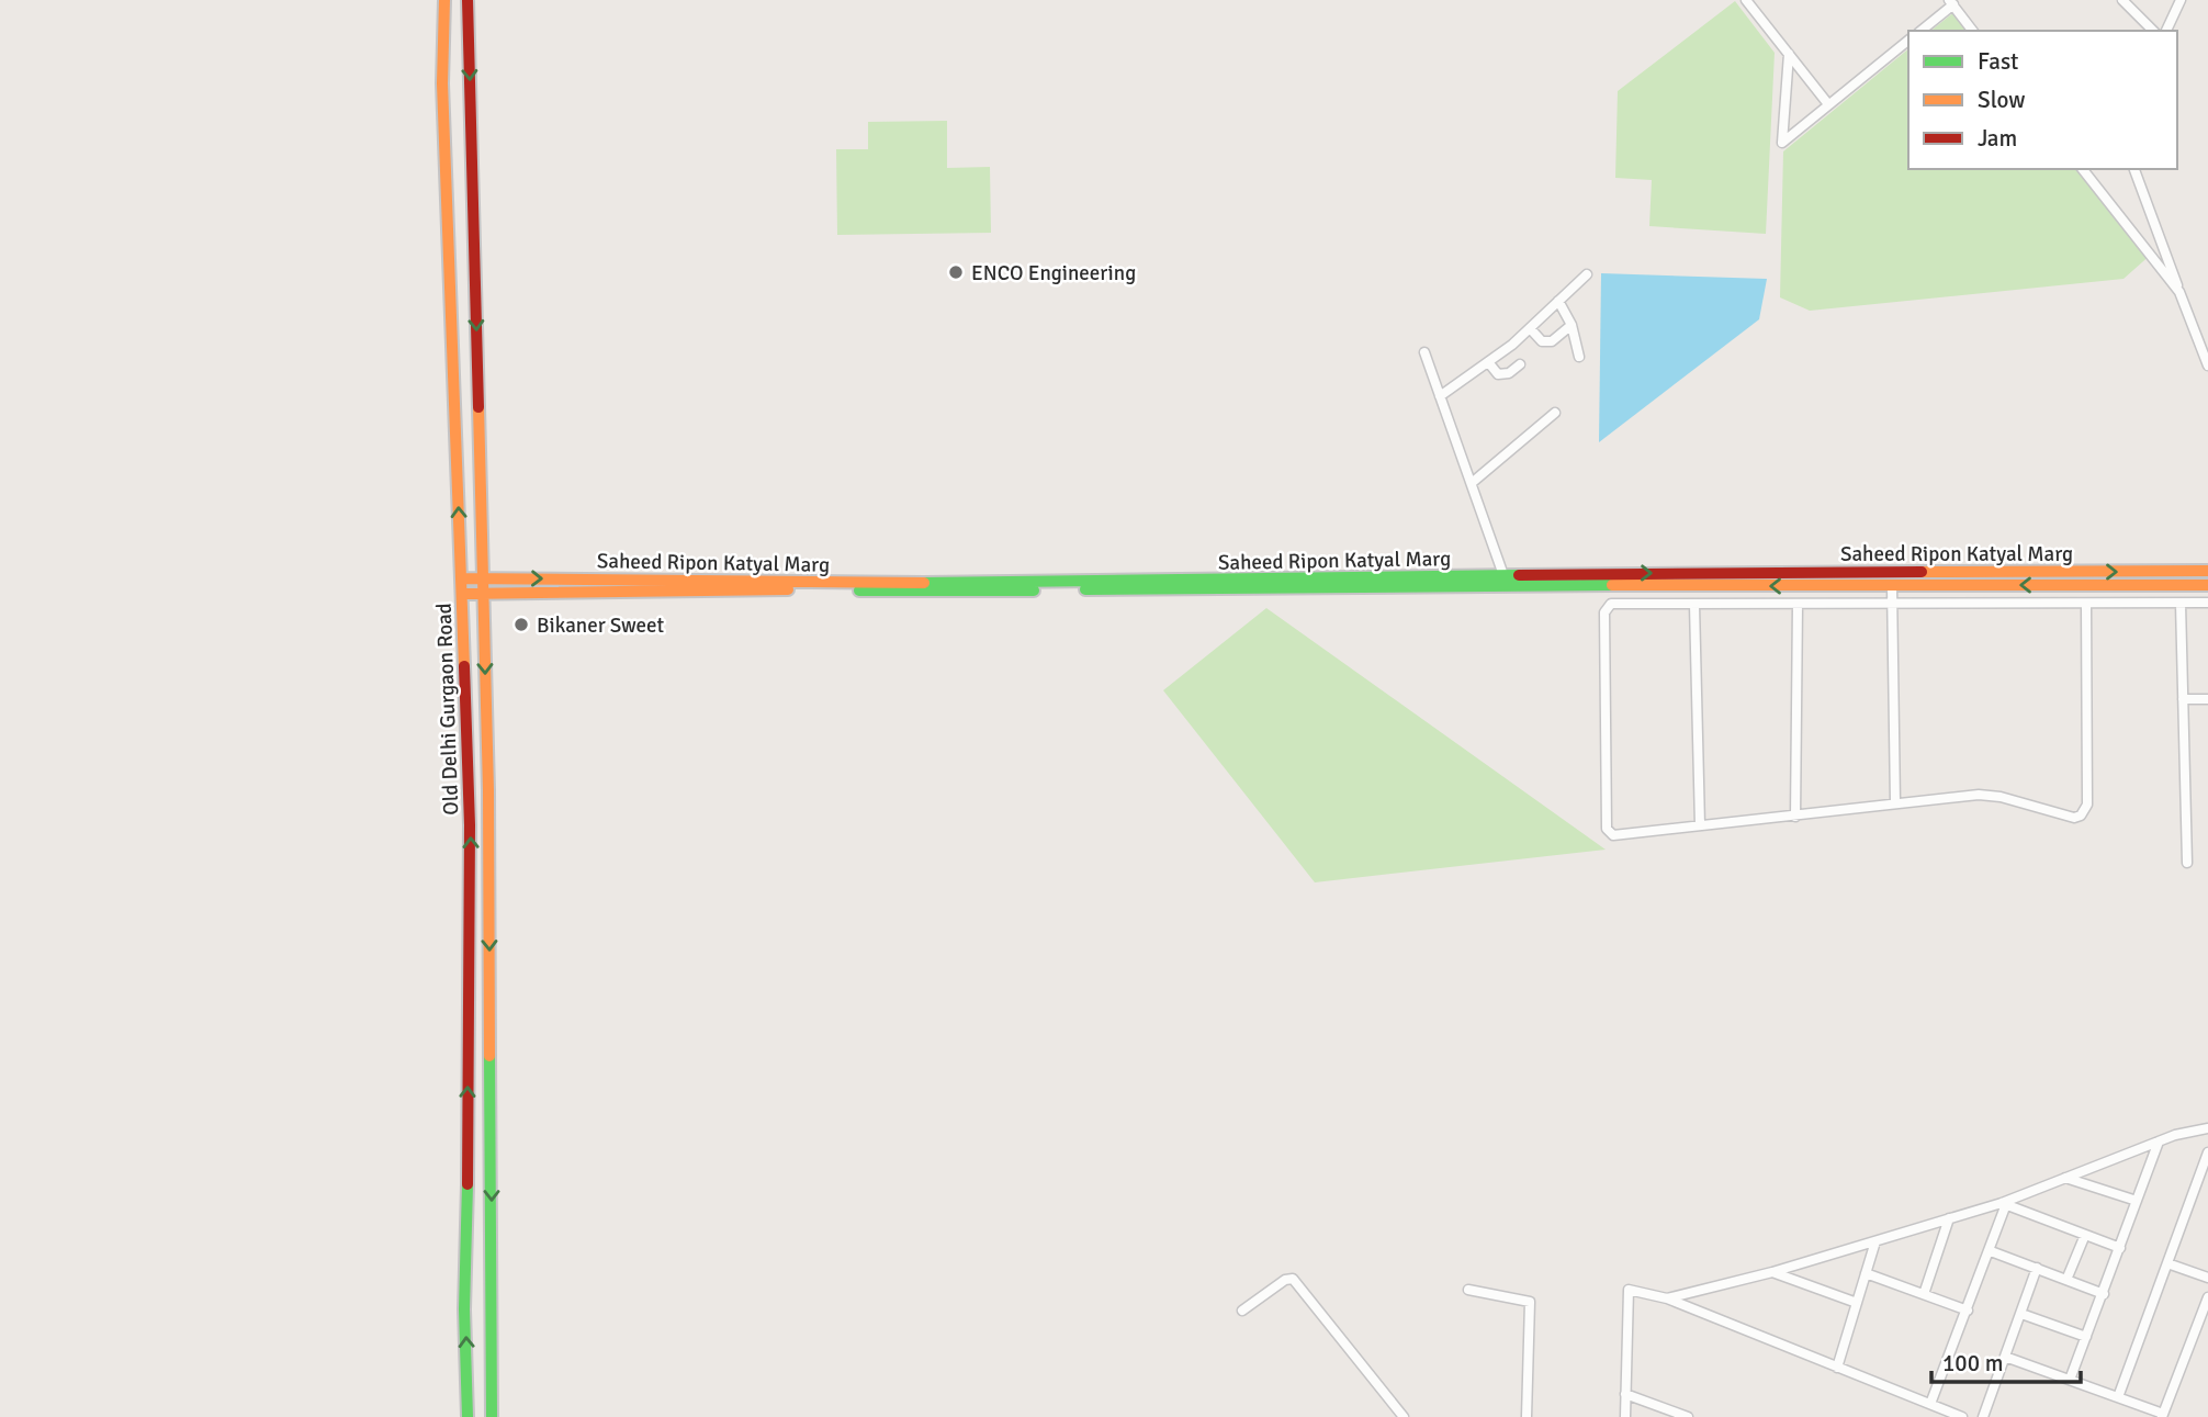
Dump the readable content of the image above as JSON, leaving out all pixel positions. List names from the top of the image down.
{
  "streets": {
    "street": ["Saheed Ripon Katyal Marg", "Old Delhi Gurgaon Road"]
  },
  "crossings": [
    ["Saheed Ripon Katyal Marg", "Old Delhi Gurgaon Road"]
  ],
  "places": ["ENCO Engineering", "Bikaner Sweet"],
  "legend": ["Fast", "Slow", "Jam"],
  "scale_bar": "100 m"
}
